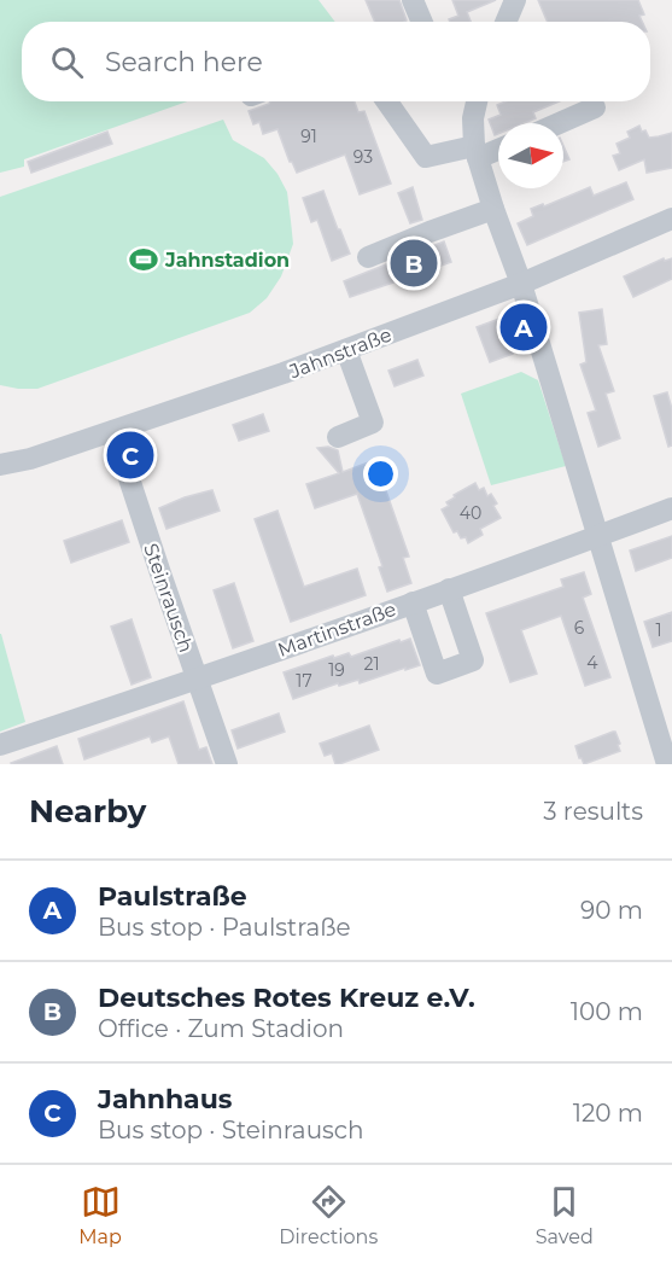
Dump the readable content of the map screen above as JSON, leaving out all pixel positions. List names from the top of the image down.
{
  "streets": {
    "street": ["Jahnstraße", "Steinrausch", "Martinstraße"]
  },
  "crossings": [
    ["Jahnstraße", "Steinrausch"],
    ["Steinrausch", "Martinstraße"]
  ],
  "places": {
    "sports": ["Jahnstadion"]
  },
  "house_numbers": [
    "91",
    "93",
    "40",
    "6",
    "1",
    "4",
    "21",
    "19",
    "17"
  ],
  "north": "right",
  "page": {
    "search": "Search here",
    "pins": ["B", "A", "C"],
    "heading": ["Nearby", "3 results"],
    "list": [
      {
        "mark": "A",
        "name": "Paulstraße",
        "note": "Bus stop · Paulstraße",
        "value": "90 m"
      },
      {
        "mark": "B",
        "name": "Deutsches Rotes Kreuz e.V.",
        "note": "Office · Zum Stadion",
        "value": "100 m"
      },
      {
        "mark": "C",
        "name": "Jahnhaus",
        "note": "Bus stop · Steinrausch",
        "value": "120 m"
      }
    ],
    "nav": ["Map", "Directions", "Saved"]
  }
}
